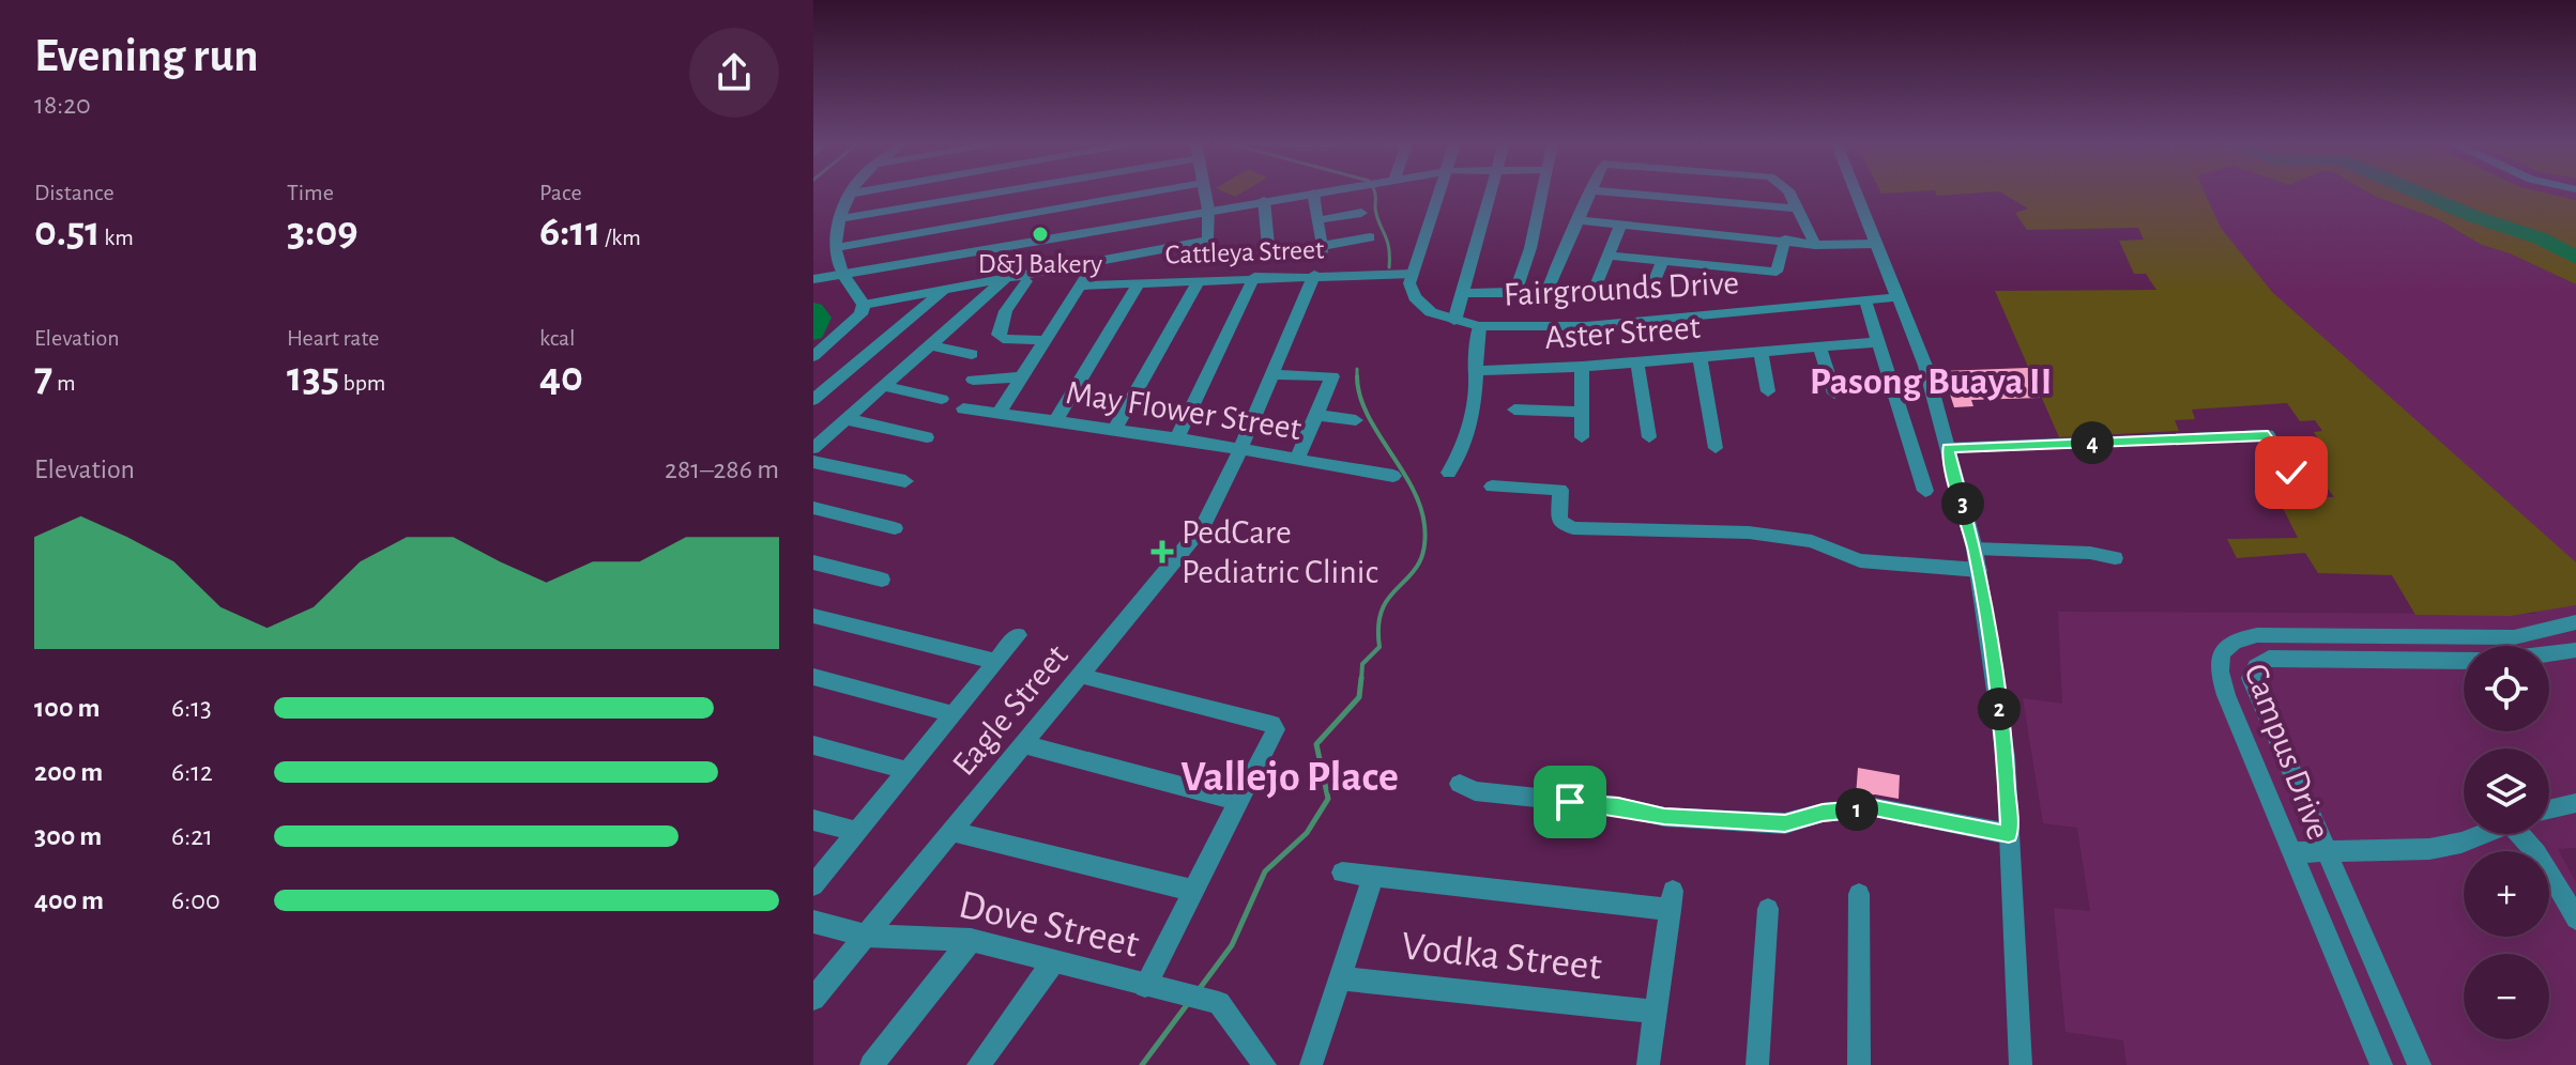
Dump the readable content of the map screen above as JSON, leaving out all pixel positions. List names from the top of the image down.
{
  "streets": {
    "street": [
      "Cattleya Street",
      "Fairgrounds Drive",
      "Aster Street",
      "May Flower Street",
      "Eagle Street",
      "Campus Drive",
      "Dove Street",
      "Vodka Street"
    ]
  },
  "crossings": [
    ["Cattleya Street", "Fairgrounds Drive"],
    ["Cattleya Street", "Eagle Street"],
    ["May Flower Street", "Eagle Street"],
    ["Eagle Street", "Dove Street"]
  ],
  "districts": ["Pasong Buaya II", "Vallejo Place"],
  "places": {
    "other": ["D&J Bakery"],
    "health": ["PedCare Pediatric Clinic"]
  },
  "page": {
    "heading": ["Evening run", "18:20"],
    "stats": [
      ["Distance", "0.51 km"],
      ["Time", "3:09"],
      ["Pace", "6:11 /km"],
      ["Elevation", "7 m"],
      ["Heart rate", "135 bpm"],
      ["kcal", "40"]
    ],
    "pins": [
      "4",
      "3",
      "2",
      "1"
    ],
    "chart": ["Elevation", "281–286 m"],
    "map_buttons": ["+", "−"],
    "list": [
      {
        "name": "100 m",
        "note": "6:13"
      },
      {
        "name": "200 m",
        "note": "6:12"
      },
      {
        "name": "300 m",
        "note": "6:21"
      },
      {
        "name": "400 m",
        "note": "6:00"
      }
    ]
  }
}
